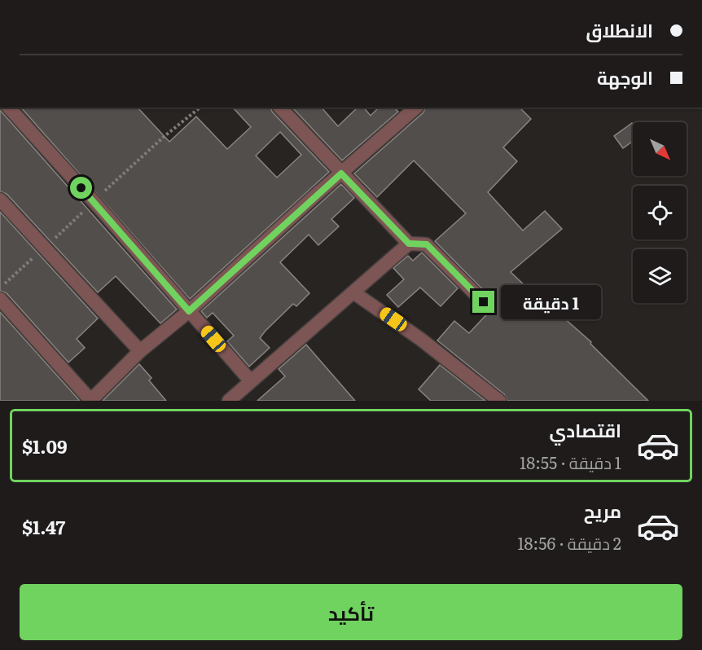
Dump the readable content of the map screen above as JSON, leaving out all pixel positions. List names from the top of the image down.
{
  "north": "bottom right",
  "page": {
    "banner": ["الانطلاق", "الوجهة"],
    "bubble": "1 دقيقة",
    "list": [
      {
        "name": "اقتصادي",
        "note": "1 دقيقة · 18:55",
        "value": "$1.09"
      },
      {
        "name": "مريح",
        "note": "2 دقيقة · 18:56",
        "value": "$1.47"
      }
    ],
    "buttons": "تأكيد"
  }
}
